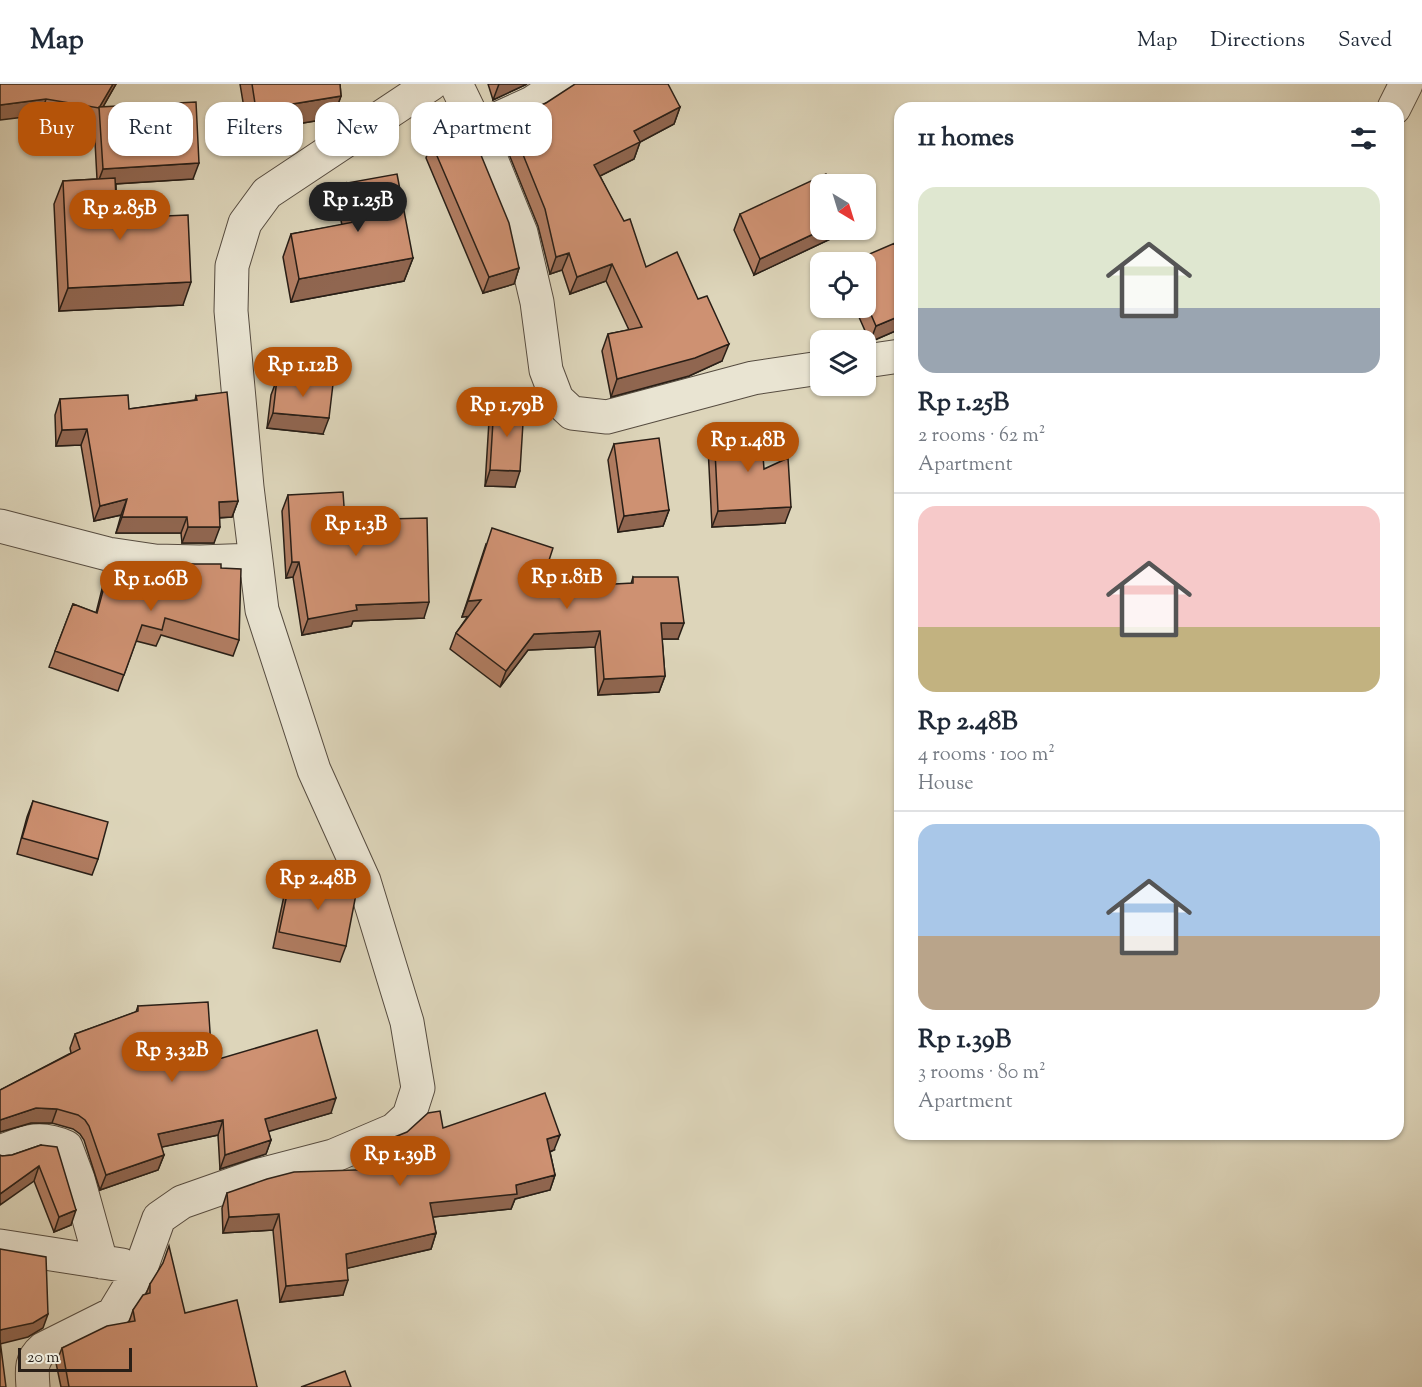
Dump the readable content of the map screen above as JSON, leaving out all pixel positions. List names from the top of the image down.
{
  "scale_bar": "20 m",
  "north": "bottom right",
  "page": {
    "header": "Map",
    "nav": ["Map", "Directions", "Saved"],
    "chip": [
      "Buy",
      "Rent",
      "Filters",
      "New",
      "Apartment"
    ],
    "heading": "11 homes",
    "list": [
      {
        "name": "Rp 1.25B",
        "note": "2 rooms · 62 m² · Apartment"
      },
      {
        "name": "Rp 2.48B",
        "note": "4 rooms · 100 m² · House"
      },
      {
        "name": "Rp 1.39B",
        "note": "3 rooms · 80 m² · Apartment"
      }
    ],
    "price": [
      "Rp 1.25B",
      "Rp 2.85B",
      "Rp 1.12B",
      "Rp 1.79B",
      "Rp 1.48B",
      "Rp 1.3B",
      "Rp 1.81B",
      "Rp 1.06B",
      "Rp 2.48B",
      "Rp 3.32B",
      "Rp 1.39B"
    ],
    "scale": "20 m"
  }
}
